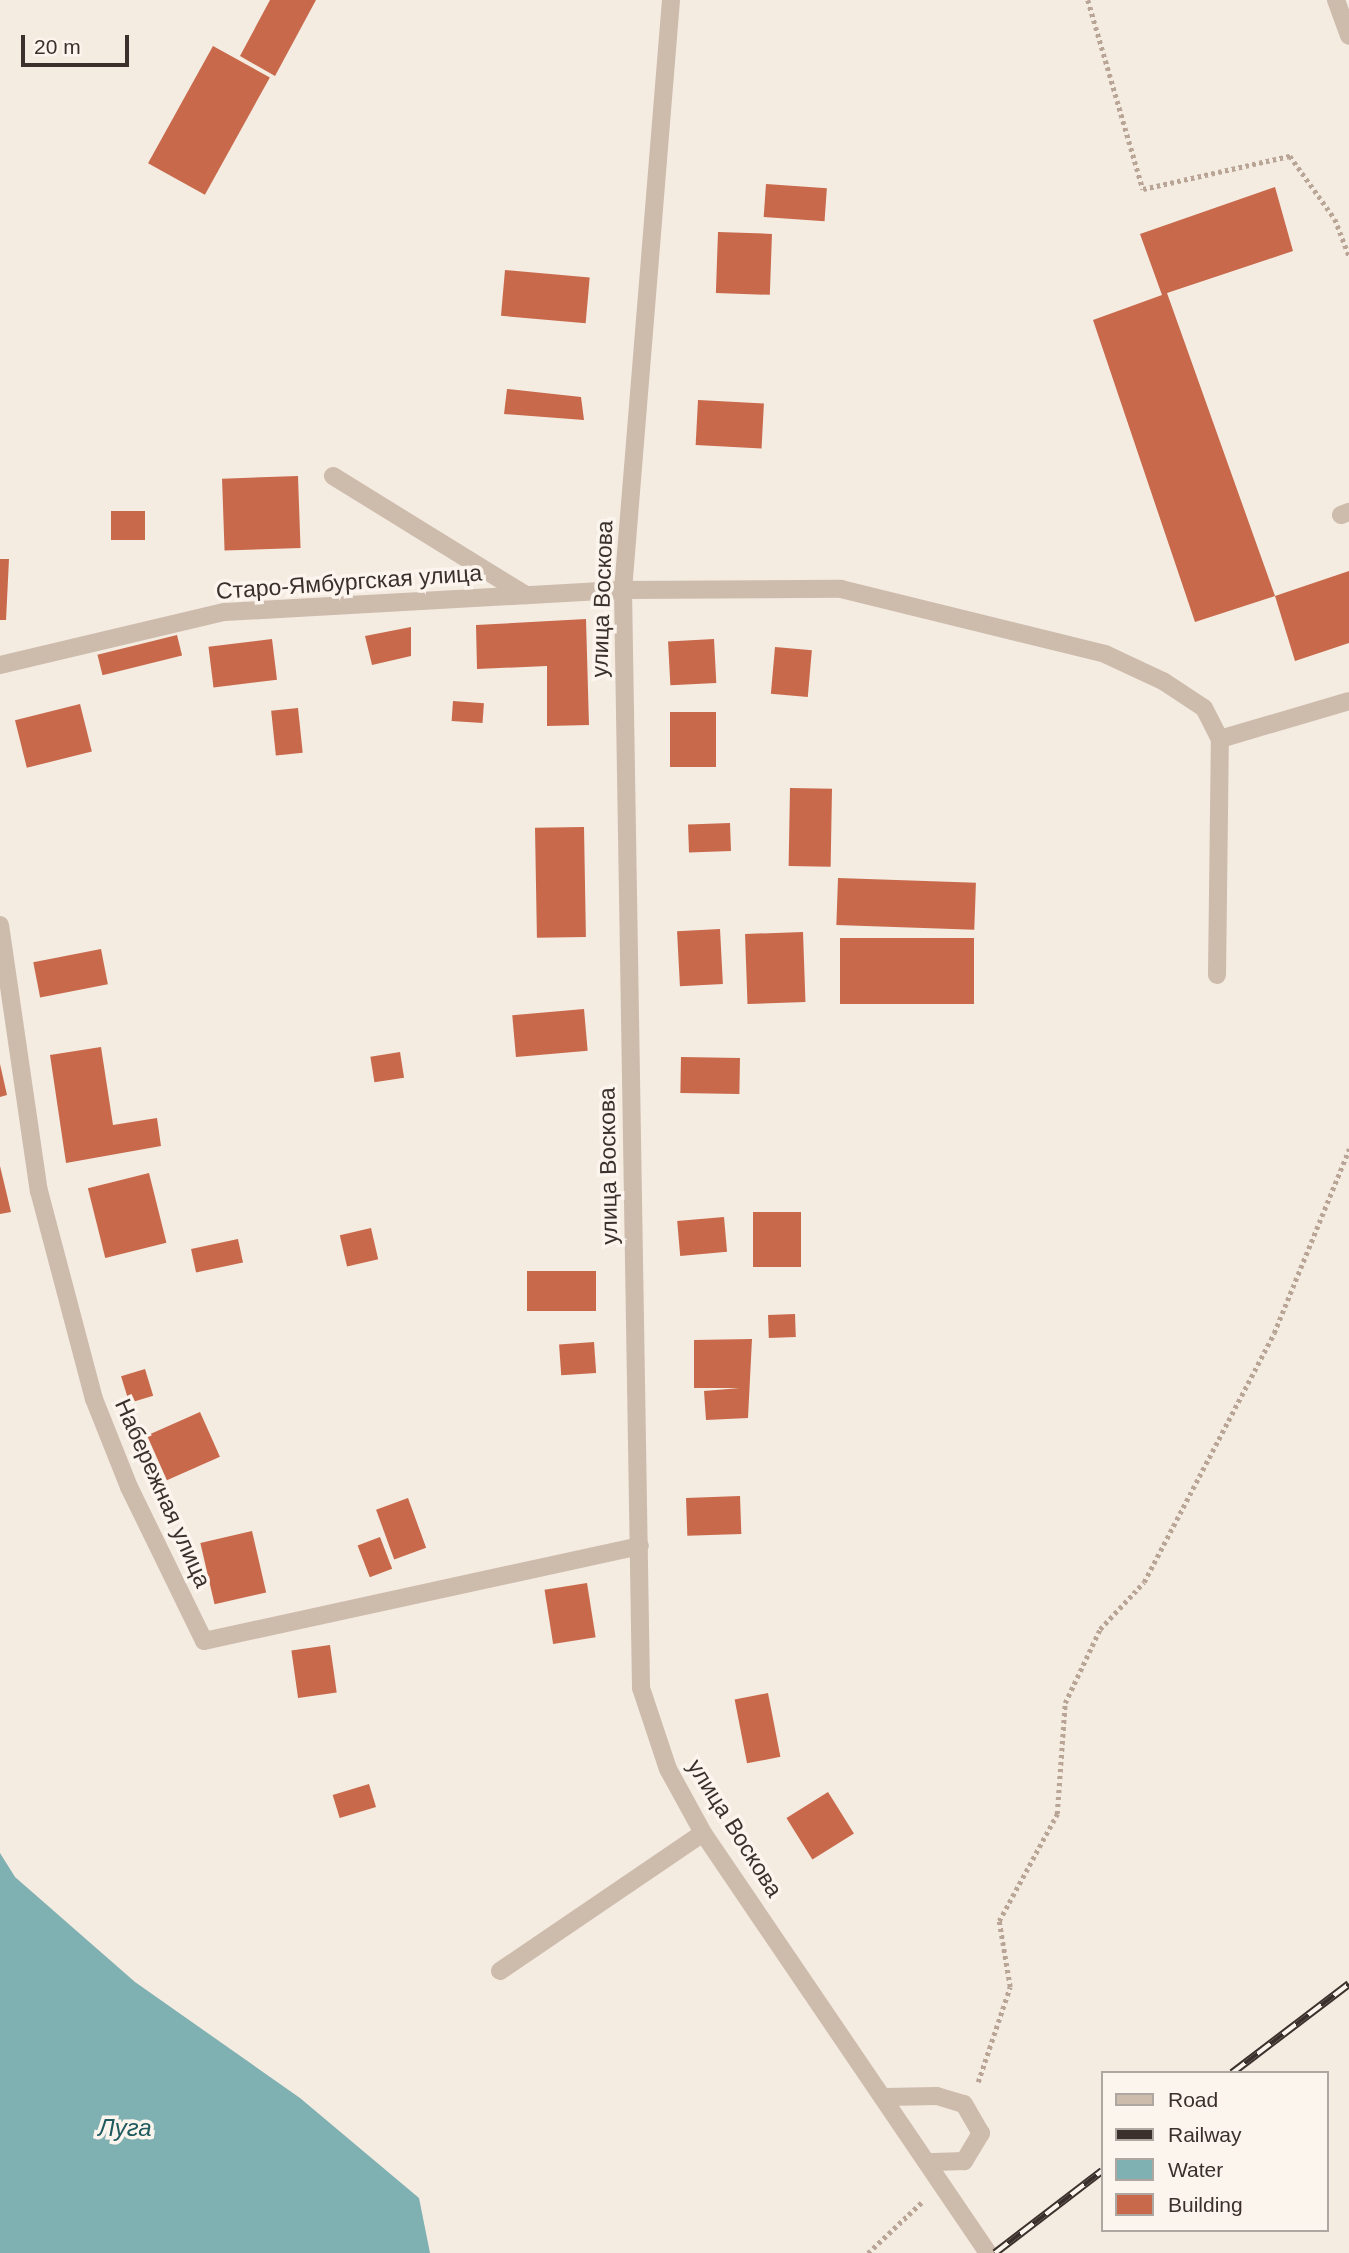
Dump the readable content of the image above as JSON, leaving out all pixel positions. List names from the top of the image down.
{
  "streets": {
    "street": ["Старо-Ямбургская улица", "улица Воскова", "Набережная улица"]
  },
  "crossings": [
    ["Старо-Ямбургская улица", "улица Воскова"],
    ["улица Воскова", "Набережная улица"]
  ],
  "water": ["Луга"],
  "legend": [
    "Road",
    "Railway",
    "Water",
    "Building"
  ],
  "scale_bar": "20 m"
}
